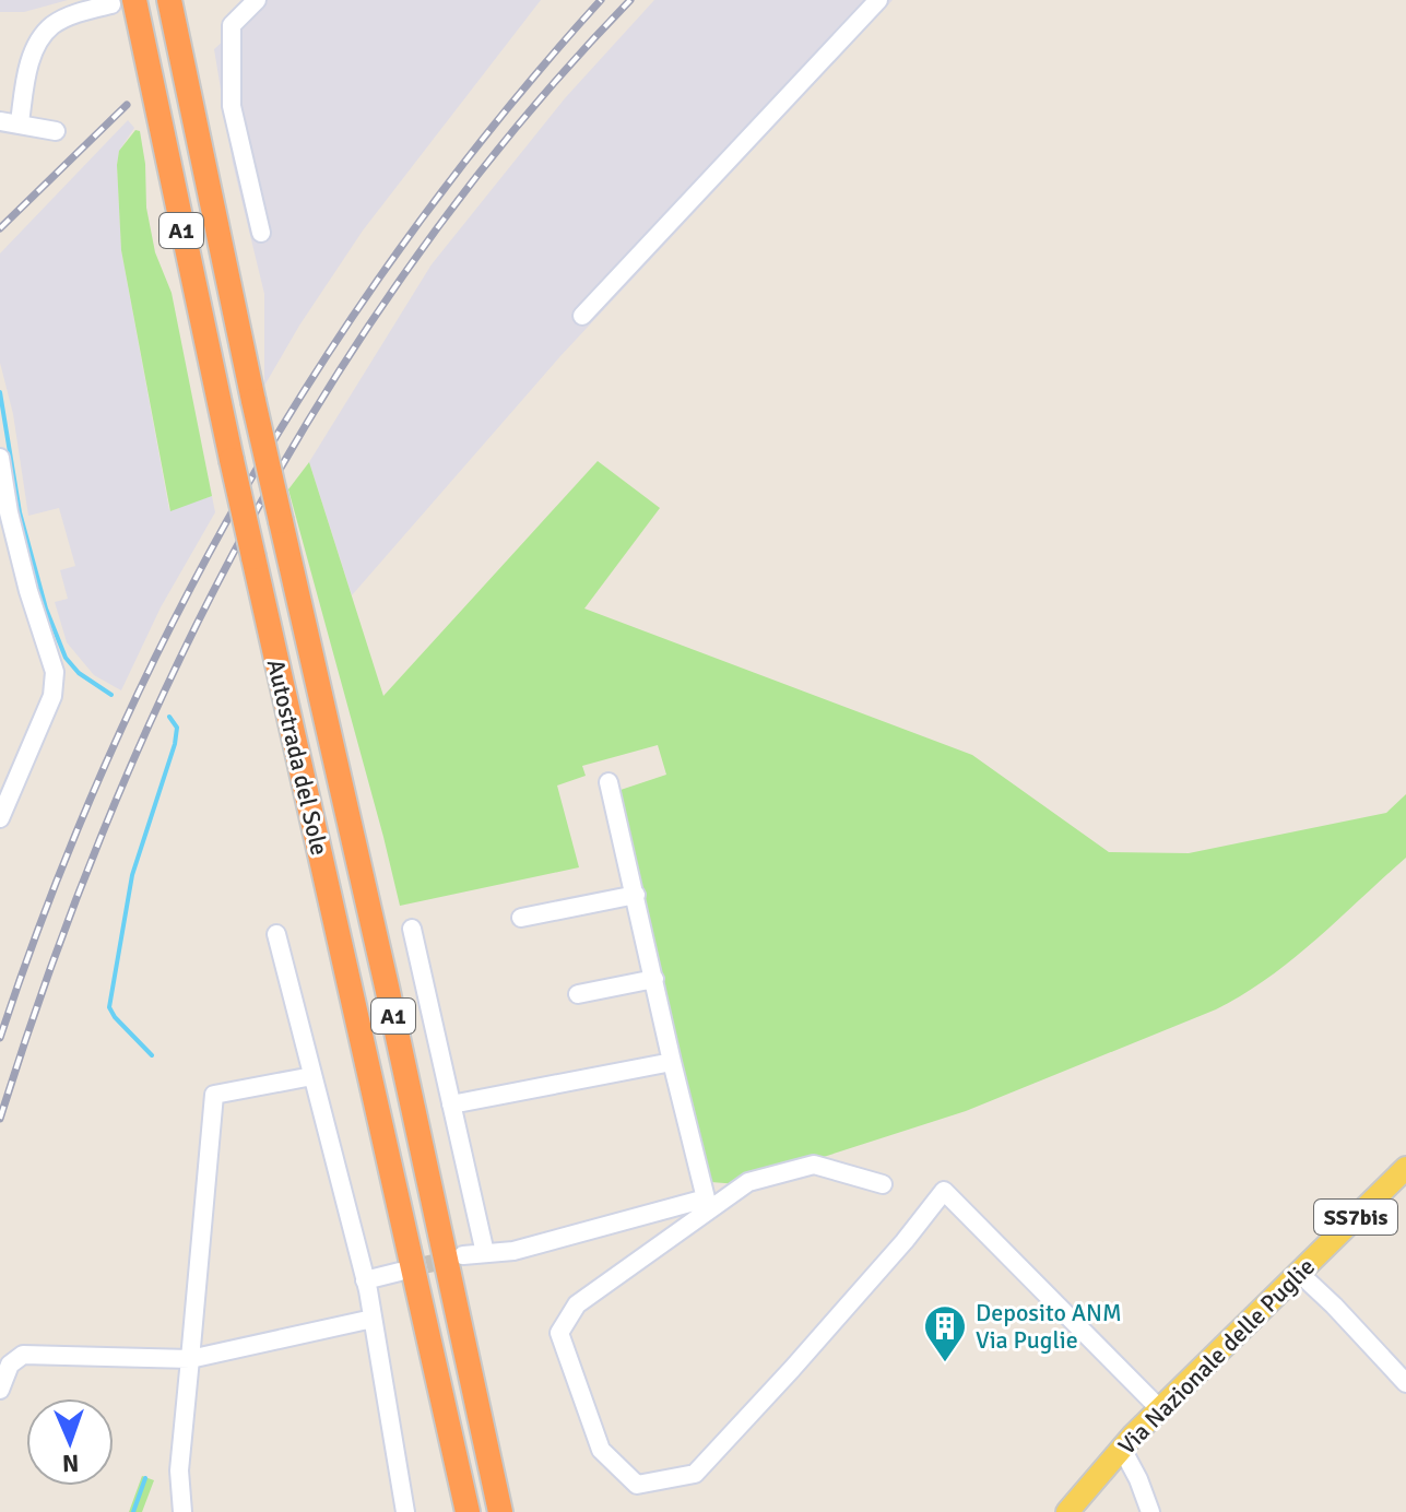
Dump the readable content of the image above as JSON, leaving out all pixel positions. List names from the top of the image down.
{
  "streets": {
    "highway": ["A1", "Autostrada del Sole"],
    "main road": ["SS7bis", "Via Nazionale delle Puglie"]
  },
  "places": {
    "building": ["Deposito ANM Via Puglie"]
  },
  "north": "bottom"
}
